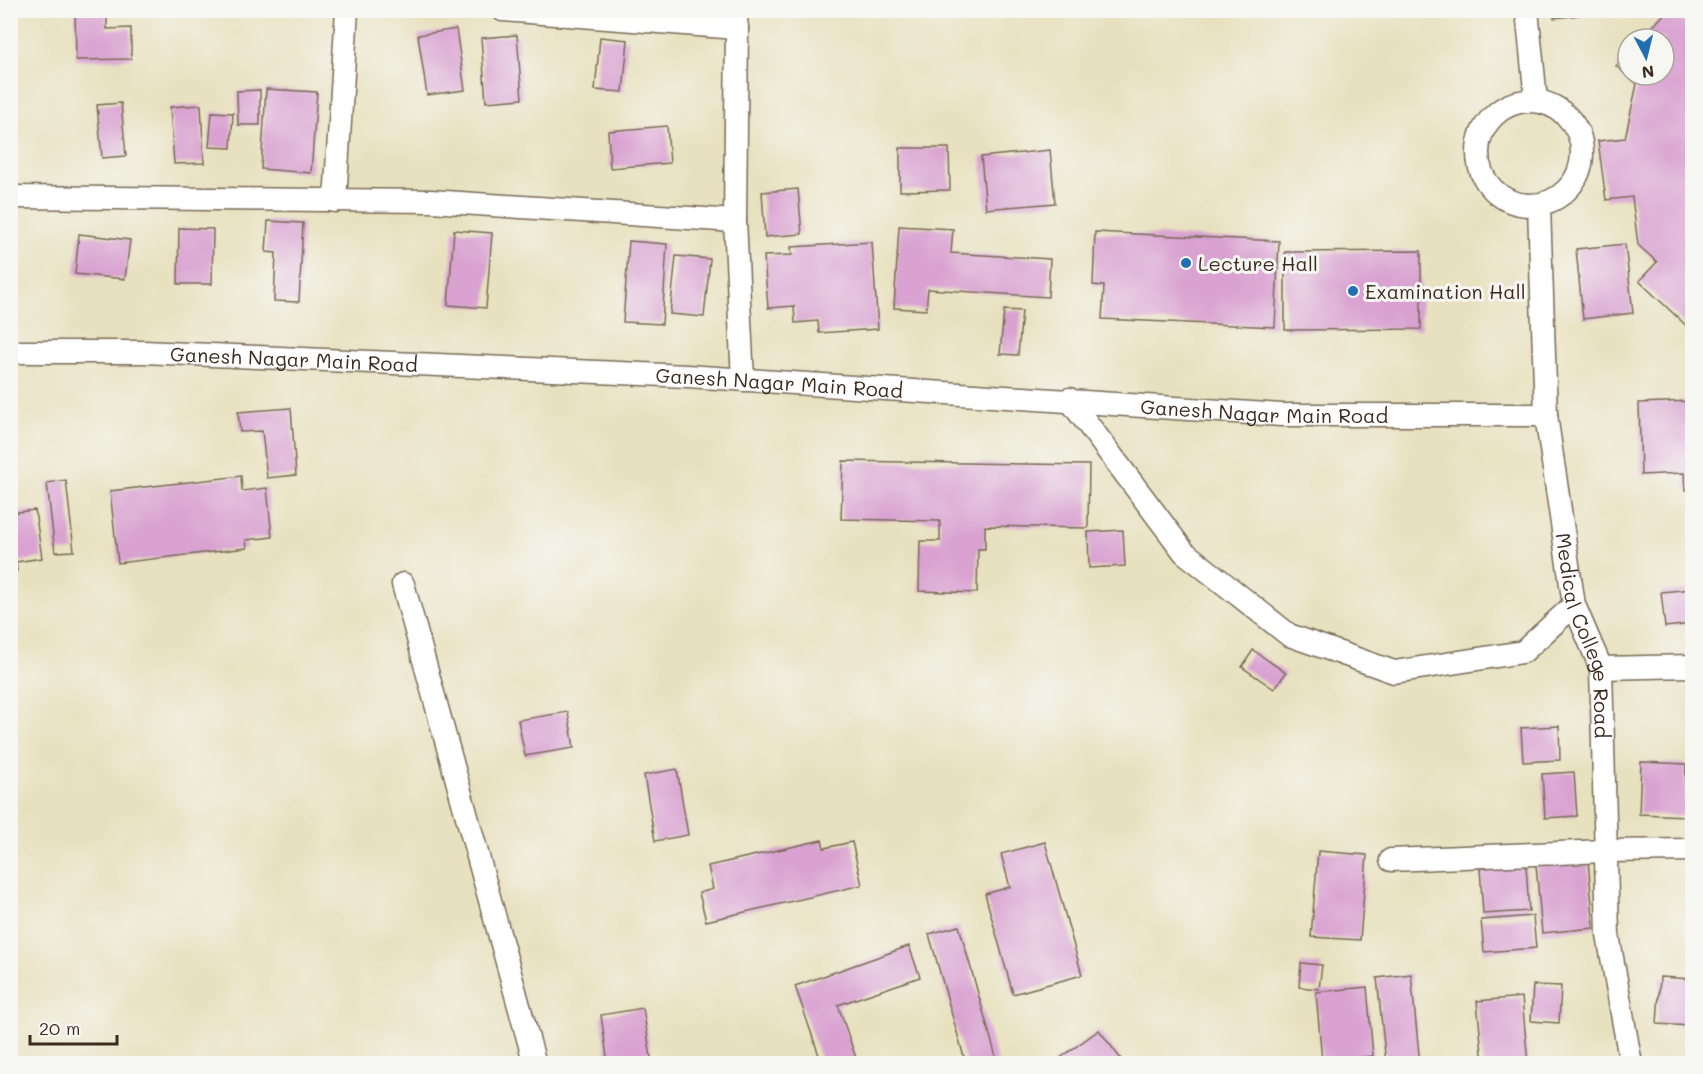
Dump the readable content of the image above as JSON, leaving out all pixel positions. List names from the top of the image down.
{
  "streets": {
    "street": ["Ganesh Nagar Main Road", "Medical College Road"]
  },
  "crossings": [
    ["Ganesh Nagar Main Road", "Medical College Road"]
  ],
  "places": ["Lecture Hall", "Examination Hall"],
  "scale_bar": "20 m",
  "north": "bottom"
}
